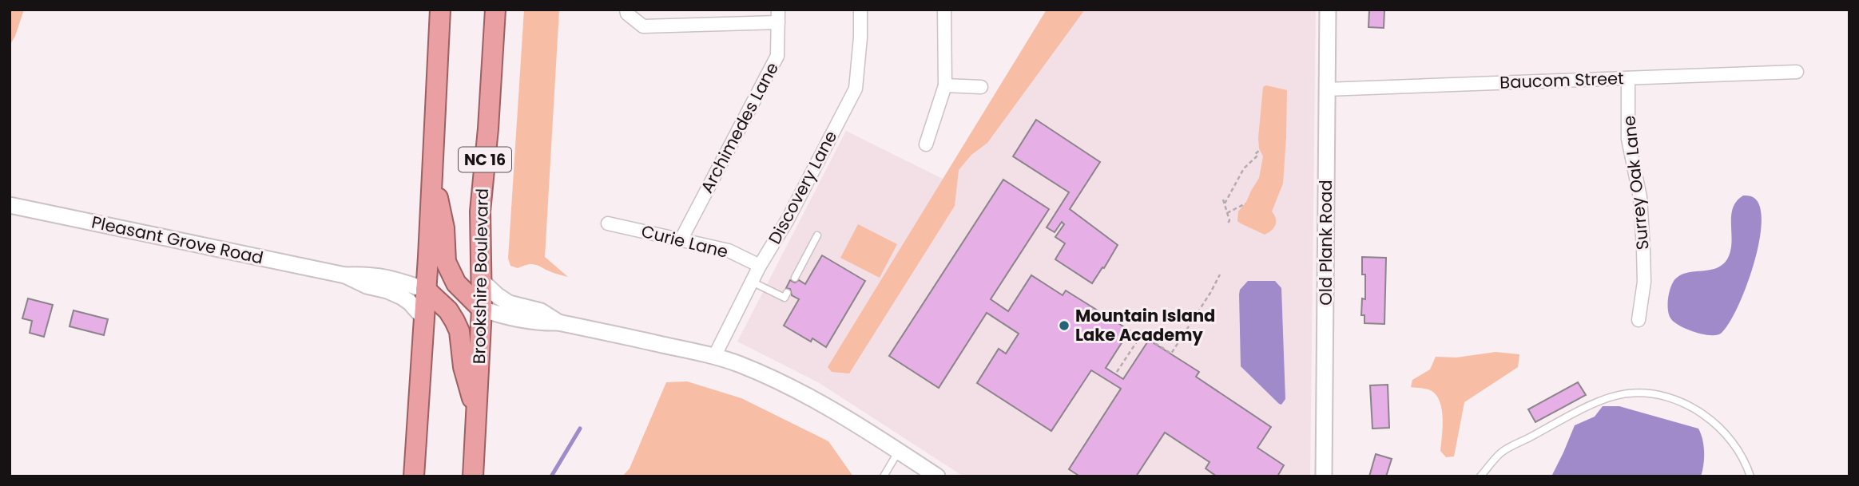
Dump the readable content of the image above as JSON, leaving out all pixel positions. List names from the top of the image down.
{
  "streets": {
    "highway": ["NC 16", "Brookshire Boulevard"],
    "street": [
      "Baucom Street",
      "Archimedes Lane",
      "Surrey Oak Lane",
      "Discovery Lane",
      "Pleasant Grove Road",
      "Curie Lane",
      "Old Plank Road"
    ]
  },
  "crossings": [
    ["Baucom Street", "Surrey Oak Lane"],
    ["Baucom Street", "Old Plank Road"],
    ["Archimedes Lane", "Curie Lane"],
    ["Discovery Lane", "Curie Lane"]
  ],
  "places": ["Mountain Island Lake Academy"]
}
